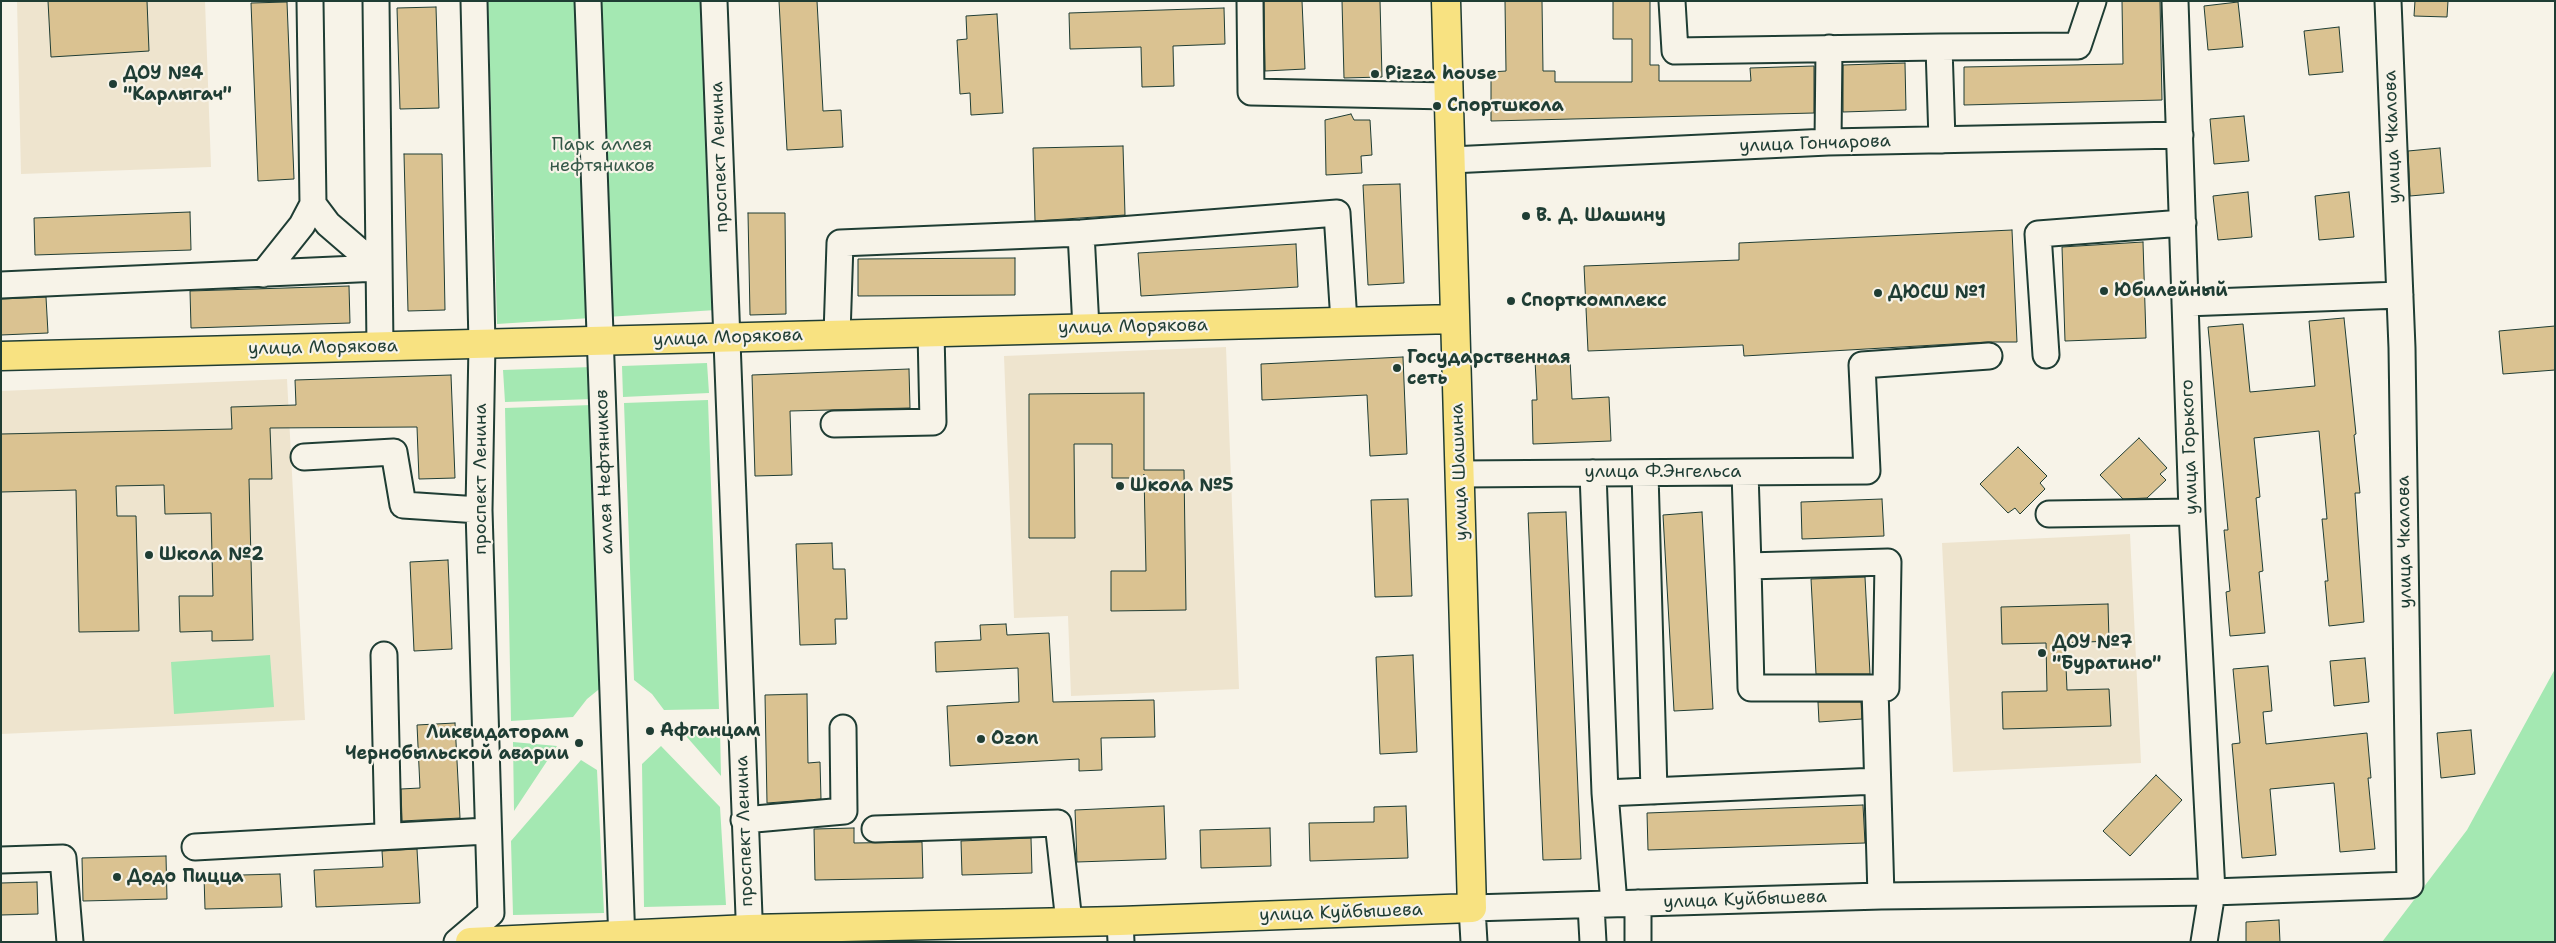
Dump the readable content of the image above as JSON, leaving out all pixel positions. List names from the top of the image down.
{
  "streets": {
    "main road": ["улица Морякова", "улица Шашина", "улица Куйбышева"],
    "street": [
      "улица Чкалова",
      "улица Гончарова",
      "проспект Ленина",
      "улица Горького",
      "аллея Нефтяников",
      "улица Ф.Энгельса"
    ]
  },
  "crossings": [
    ["улица Чкалова", "улица Горького"],
    ["улица Чкалова", "улица Куйбышева"],
    ["улица Гончарова", "улица Горького"],
    ["улица Гончарова", "улица Шашина"],
    ["проспект Ленина", "улица Морякова"],
    ["проспект Ленина", "улица Куйбышева"],
    ["улица Морякова", "аллея Нефтяников"],
    ["улица Морякова", "улица Шашина"],
    ["улица Горького", "улица Куйбышева"],
    ["аллея Нефтяников", "улица Куйбышева"],
    ["улица Шашина", "улица Ф.Энгельса"],
    ["улица Шашина", "улица Куйбышева"]
  ],
  "parks": ["Парк аллея нефтяников"],
  "places": [
    "Pizza house",
    "ДОУ №4 \"Карлыгач\"",
    "Спортшкола",
    "В. Д. Шашину",
    "Юбилейный",
    "ДЮСШ №1",
    "Спорткомплекс",
    "Государственная сеть",
    "Школа №5",
    "Школа №2",
    "ДОУ №7 \"Буратино\"",
    "Афганцам",
    "Ozon",
    "Ликвидаторам Чернобыльской аварии",
    "Додо Пицца"
  ]
}
